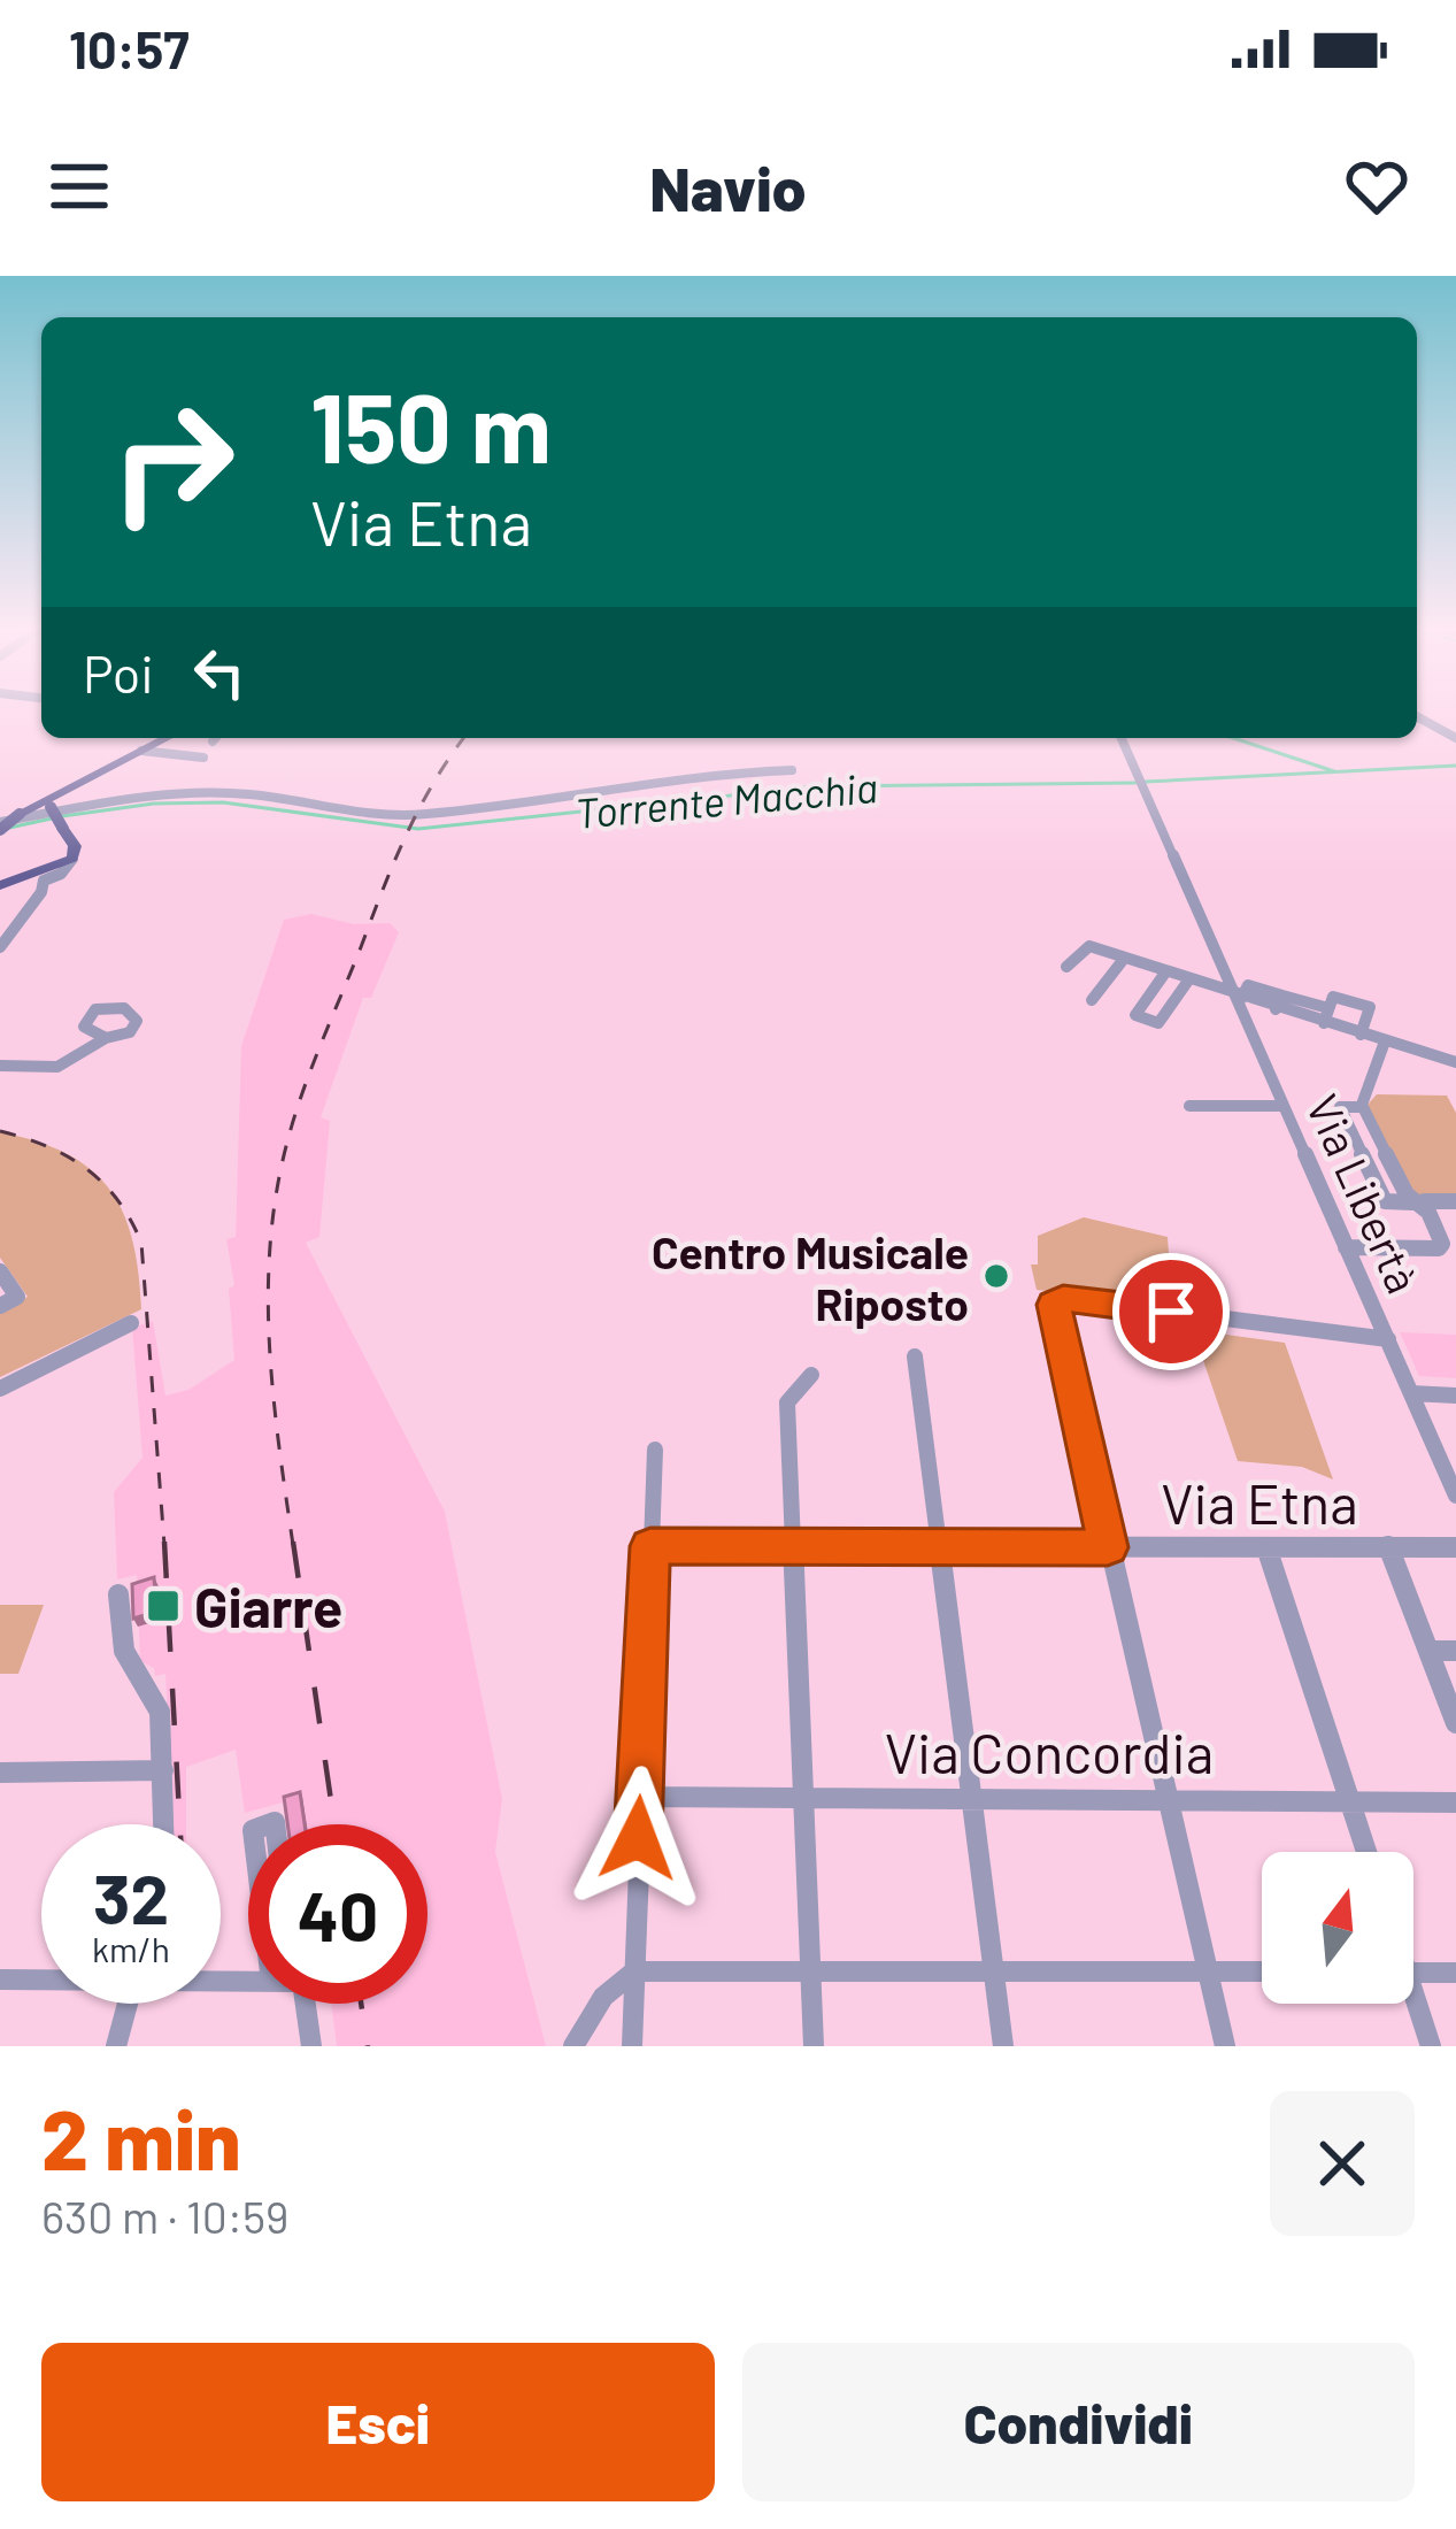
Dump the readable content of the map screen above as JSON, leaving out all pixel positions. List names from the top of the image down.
{
  "streets": {
    "street": ["Via Libertà", "Via Etna", "Via Concordia"]
  },
  "water": ["Torrente Macchia"],
  "places": {
    "other": ["Centro Musicale Riposto"],
    "transit": ["Giarre"]
  },
  "north": "top",
  "page": {
    "status": "10:57",
    "header": "Navio",
    "turn": ["150 m", "Via Etna"],
    "then": "Poi",
    "speed": "32 km/h",
    "limit": "40",
    "heading": ["2 min", "630 m · 10:59"],
    "buttons": ["Esci", "Condividi"]
  }
}
